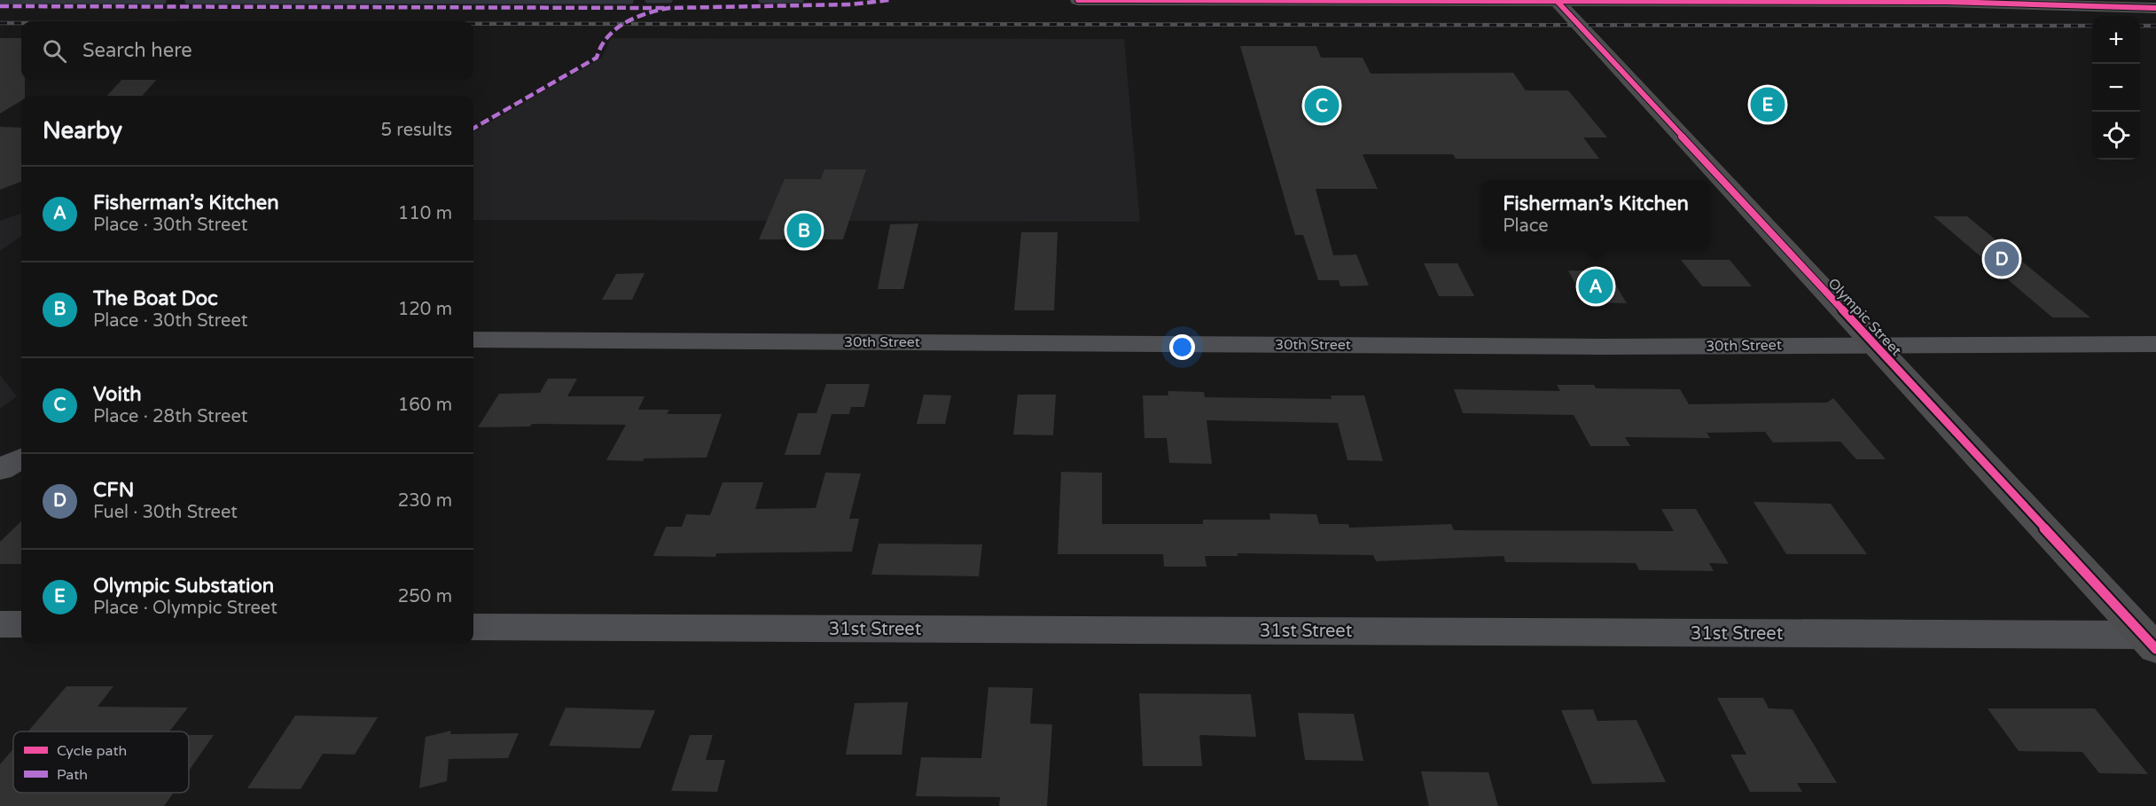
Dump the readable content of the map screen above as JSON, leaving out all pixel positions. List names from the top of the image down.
{
  "streets": {
    "main road": ["Olympic Street"],
    "street": ["30th Street", "31st Street"]
  },
  "crossings": [
    ["Olympic Street", "30th Street"],
    ["Olympic Street", "31st Street"]
  ],
  "legend": ["Cycle path", "Path"],
  "page": {
    "map_buttons": ["+", "−"],
    "search": "Search here",
    "pins": [
      "E",
      "C",
      "B",
      "D",
      "A"
    ],
    "heading": ["Nearby", "5 results"],
    "list": [
      {
        "mark": "A",
        "name": "Fisherman’s Kitchen",
        "note": "Place · 30th Street",
        "value": "110 m"
      },
      {
        "mark": "B",
        "name": "The Boat Doc",
        "note": "Place · 30th Street",
        "value": "120 m"
      },
      {
        "mark": "C",
        "name": "Voith",
        "note": "Place · 28th Street",
        "value": "160 m"
      },
      {
        "mark": "D",
        "name": "CFN",
        "note": "Fuel · 30th Street",
        "value": "230 m"
      },
      {
        "mark": "E",
        "name": "Olympic Substation",
        "note": "Place · Olympic Street",
        "value": "250 m"
      }
    ],
    "popup": ["Fisherman’s Kitchen", "Place"]
  }
}
